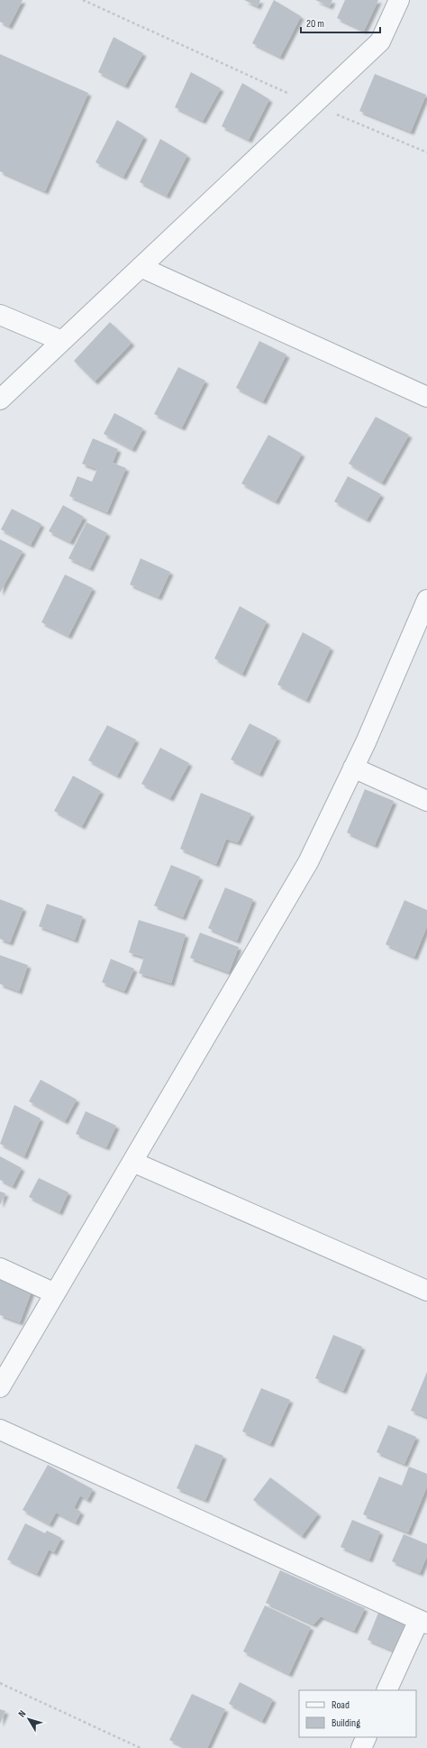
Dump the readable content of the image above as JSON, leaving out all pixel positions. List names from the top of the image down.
{
  "legend": ["Road", "Building"],
  "scale_bar": "20 m",
  "north": "top left"
}
